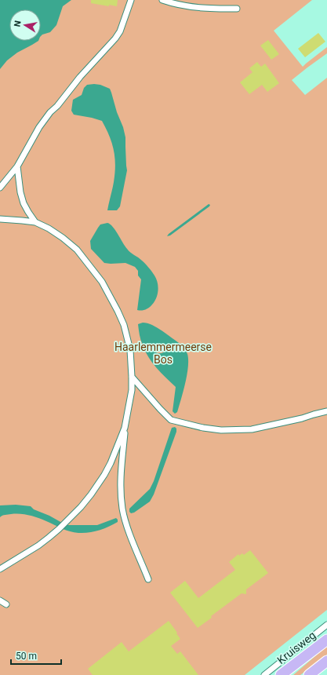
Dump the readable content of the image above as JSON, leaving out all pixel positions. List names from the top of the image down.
{
  "streets": {
    "highway": ["Kruisweg"]
  },
  "parks": ["Haarlemmermeerse Bos"],
  "scale_bar": "50 m",
  "north": "left"
}
